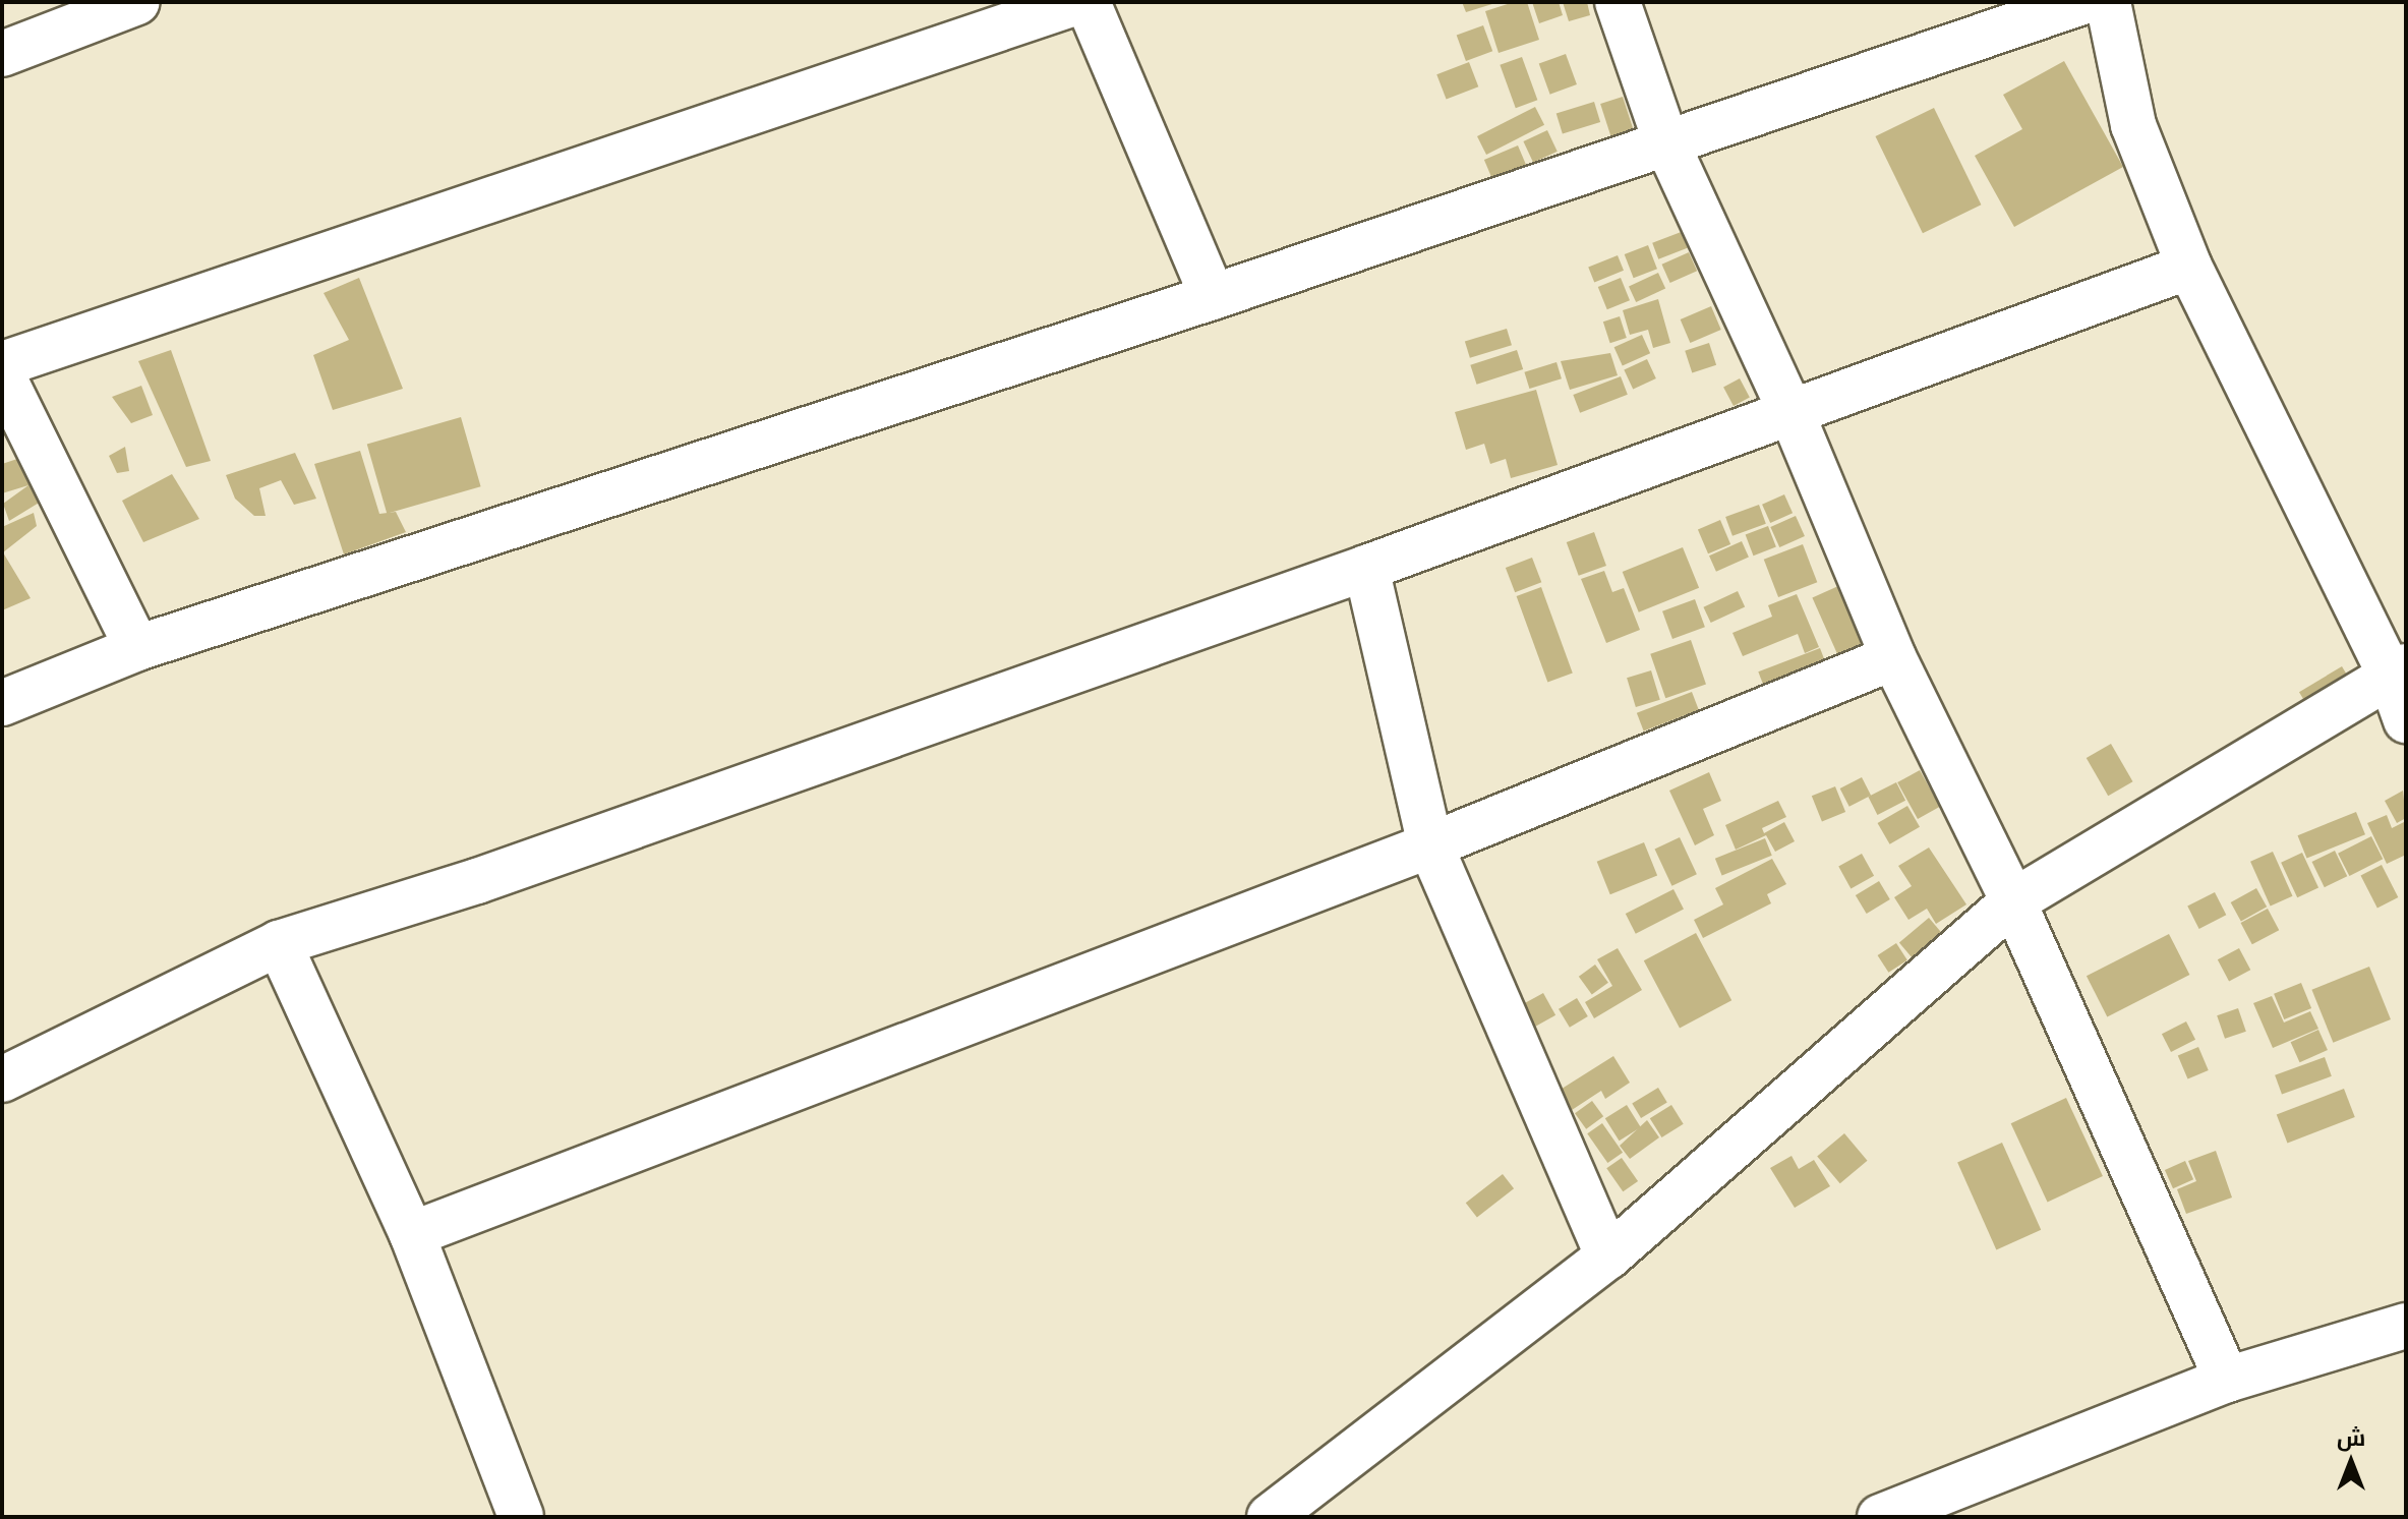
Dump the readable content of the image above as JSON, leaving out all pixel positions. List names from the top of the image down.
{
  "north": "top"
}
